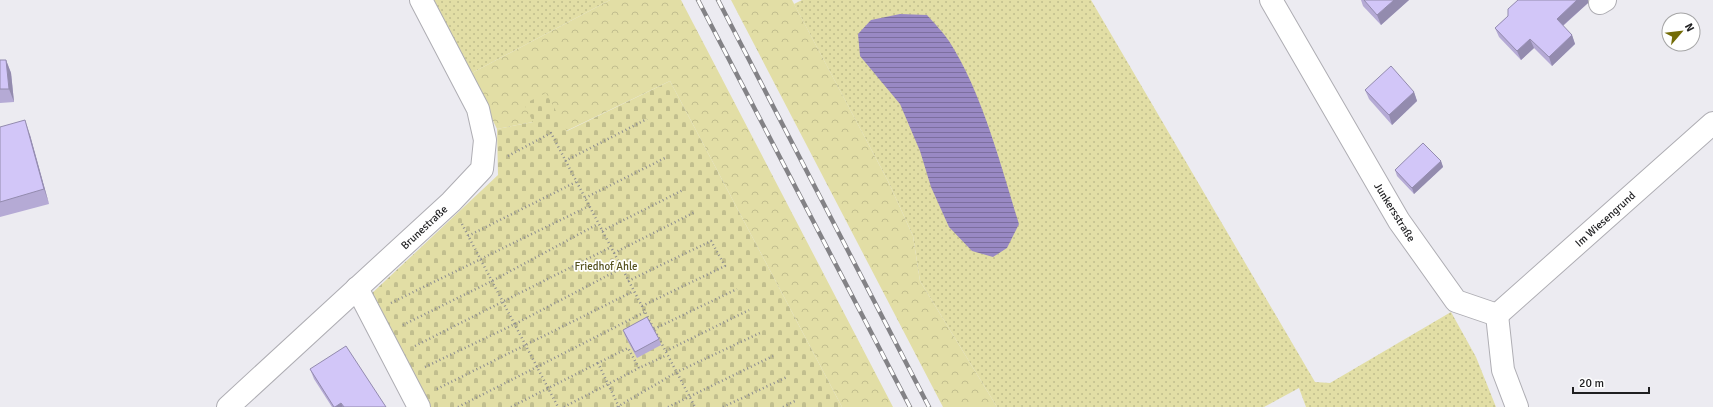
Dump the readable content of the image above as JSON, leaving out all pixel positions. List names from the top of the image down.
{
  "streets": {
    "street": ["Junkersstraße", "Im Wiesengrund", "Brunestraße"]
  },
  "crossings": [
    ["Junkersstraße", "Im Wiesengrund"]
  ],
  "parks": ["Friedhof Ahle"],
  "scale_bar": "20 m",
  "north": "top right"
}
